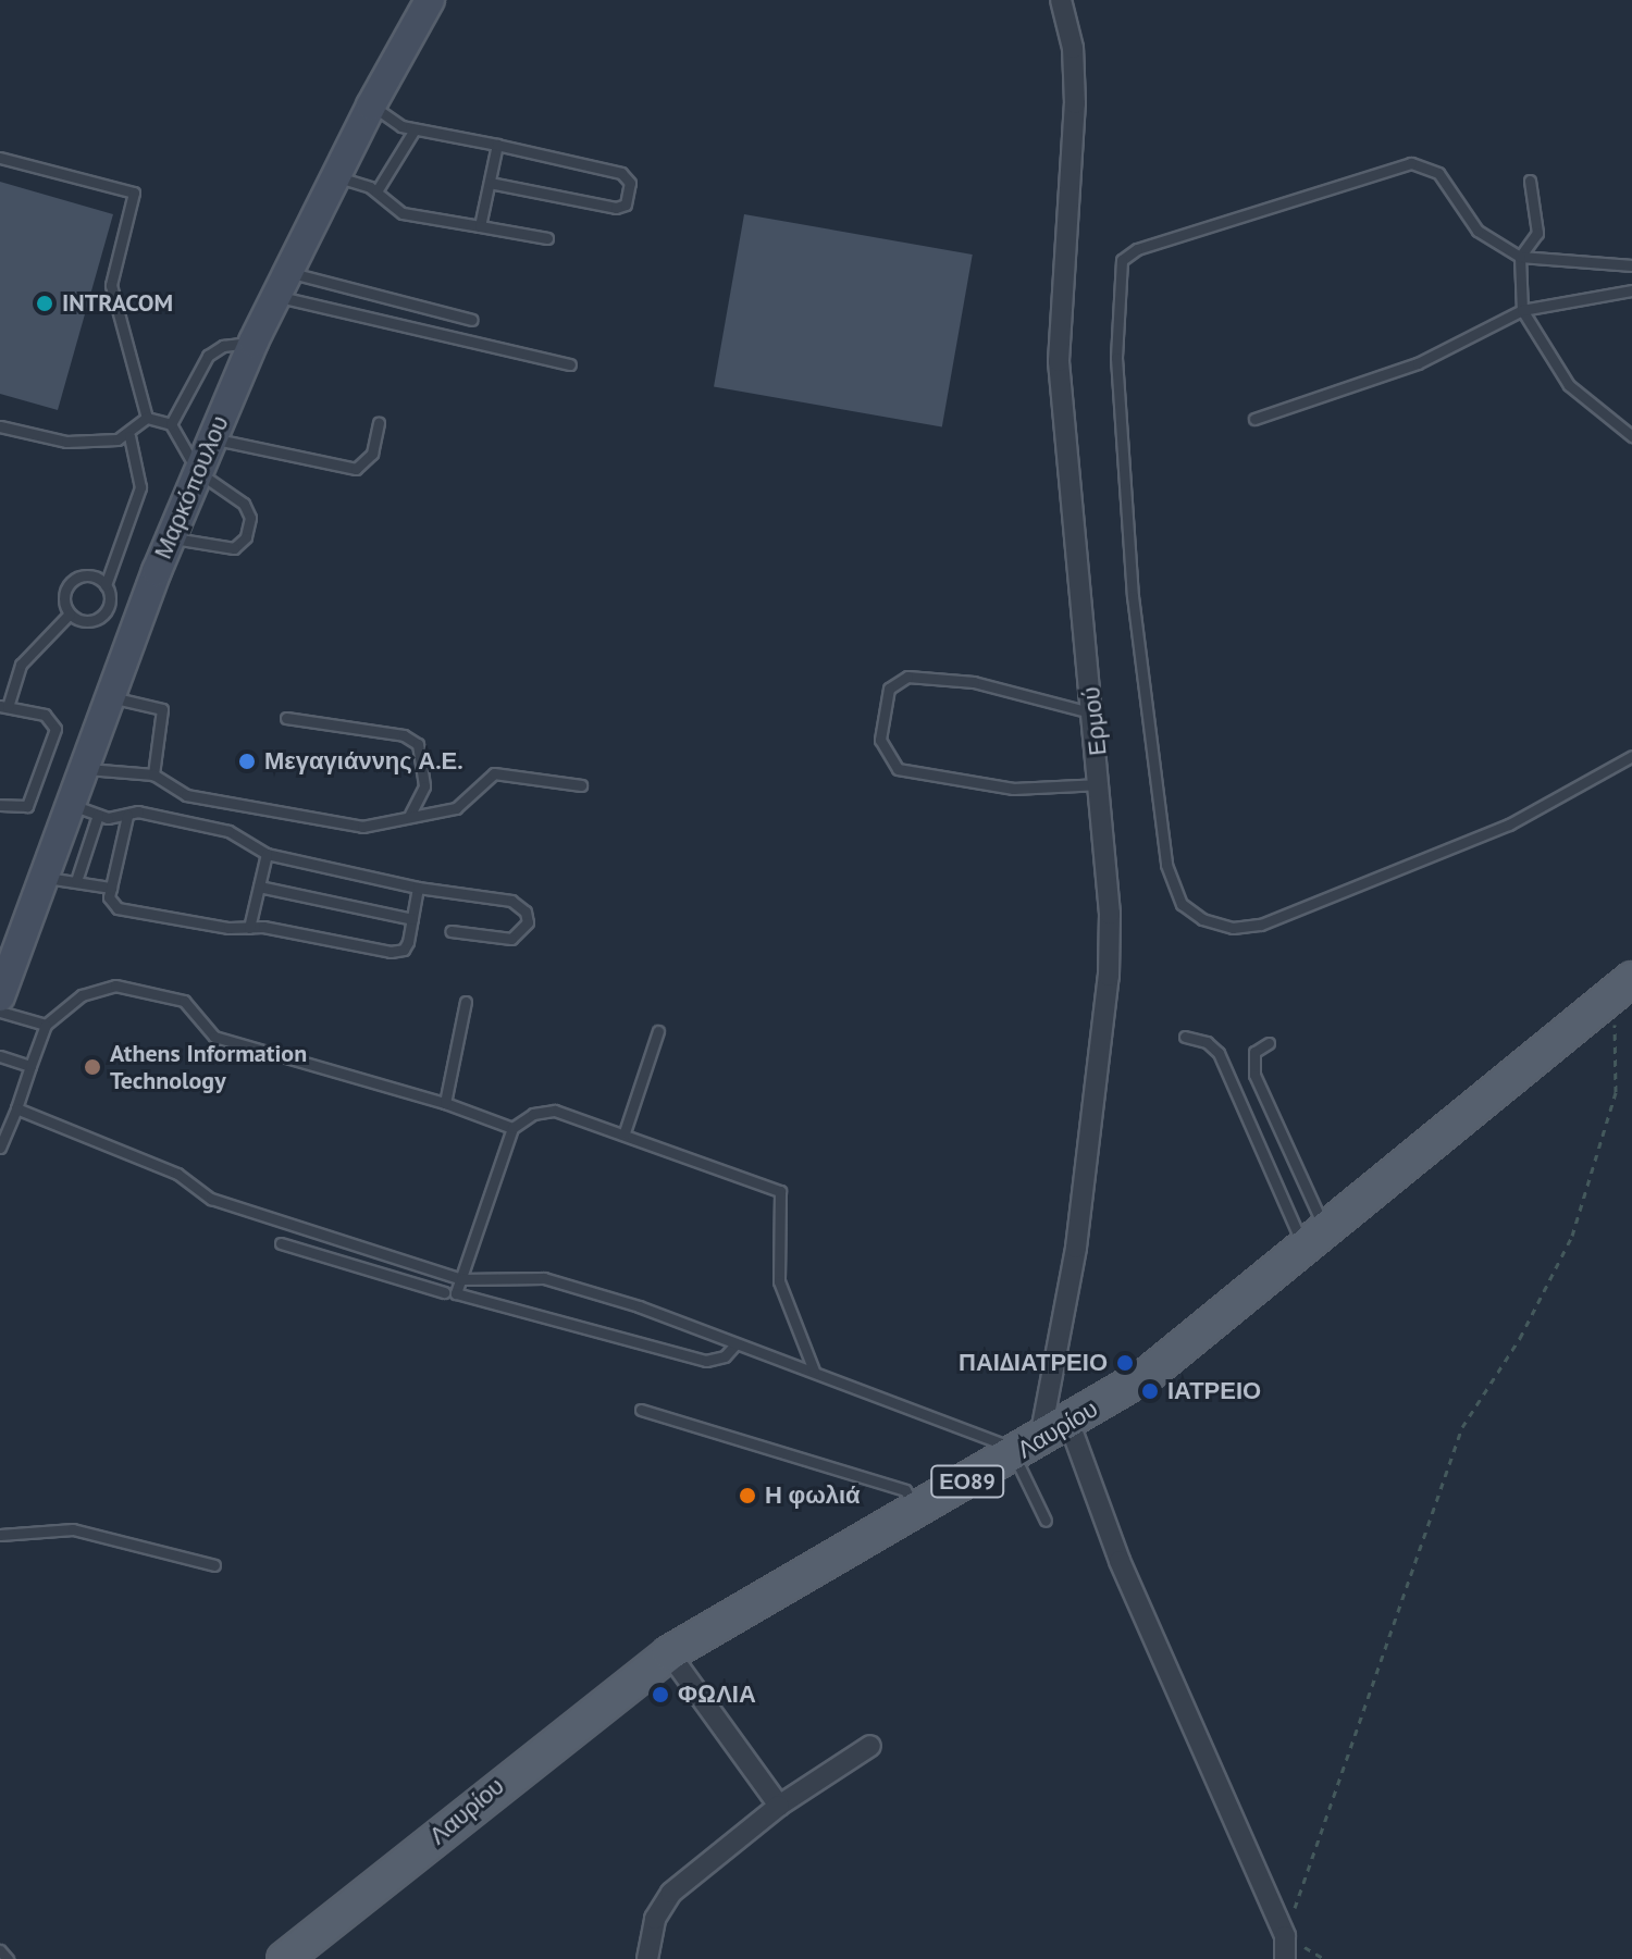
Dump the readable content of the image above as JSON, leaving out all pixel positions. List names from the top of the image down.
{
  "streets": {
    "main road": ["Μαρκόπουλου", "Λαυρίου", "ΕΟ89"],
    "street": ["Ερμού"]
  },
  "crossings": [
    ["Ερμού", "Λαυρίου"]
  ],
  "places": [
    "INTRACOM",
    "Μεγαγιάννης Α.Ε.",
    "Athens Information Technology",
    "ΠΑΙΔΙΑΤΡΕΙΟ",
    "ΙΑΤΡΕΙΟ",
    "Η φωλιά",
    "ΦΩΛΙΑ"
  ]
}
